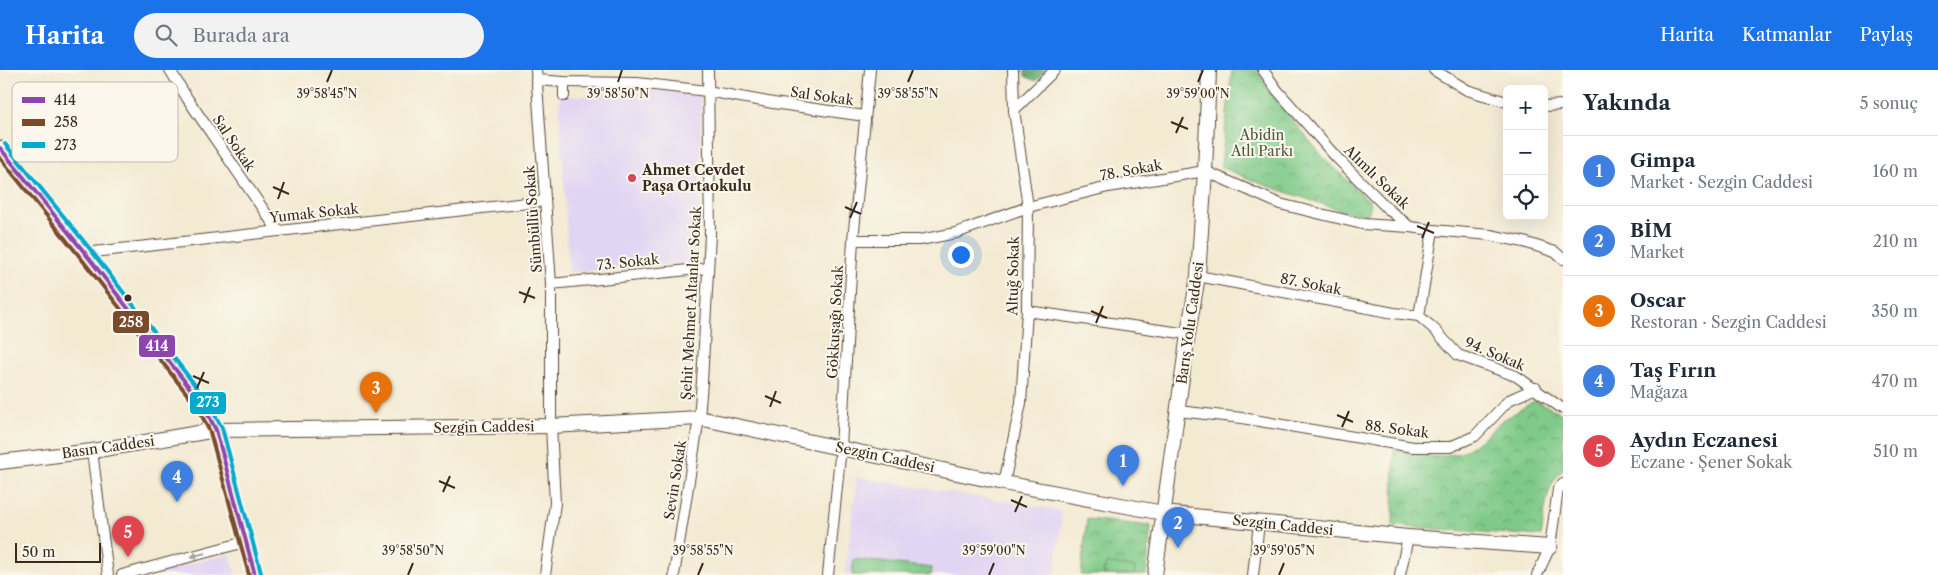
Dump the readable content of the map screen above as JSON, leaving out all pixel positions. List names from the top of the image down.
{
  "streets": {
    "street": [
      "Sal Sokak",
      "78. Sokak",
      "Alımlı Sokak",
      "Yumak Sokak",
      "Sümbüllü Sokak",
      "73. Sokak",
      "Altuğ Sokak",
      "87. Sokak",
      "Şehit Mehmet Altanlar Sokak",
      "Gökkuşağı Sokak",
      "Barış Yolu Caddesi",
      "94. Sokak",
      "Sezgin Caddesi",
      "88. Sokak",
      "Basın Caddesi",
      "Sevin Sokak"
    ]
  },
  "crossings": [
    ["Sal Sokak", "Yumak Sokak"],
    ["Sal Sokak", "Sümbüllü Sokak"],
    ["Sal Sokak", "Şehit Mehmet Altanlar Sokak"],
    ["Sal Sokak", "Gökkuşağı Sokak"],
    ["78. Sokak", "Altuğ Sokak"],
    ["78. Sokak", "Gökkuşağı Sokak"],
    ["78. Sokak", "Barış Yolu Caddesi"],
    ["Yumak Sokak", "Sümbüllü Sokak"],
    ["Sümbüllü Sokak", "73. Sokak"],
    ["Sümbüllü Sokak", "Sezgin Caddesi"],
    ["73. Sokak", "Şehit Mehmet Altanlar Sokak"],
    ["Altuğ Sokak", "Sezgin Caddesi"],
    ["87. Sokak", "Barış Yolu Caddesi"],
    ["87. Sokak", "94. Sokak"],
    ["Şehit Mehmet Altanlar Sokak", "Sezgin Caddesi"],
    ["Şehit Mehmet Altanlar Sokak", "Sevin Sokak"],
    ["Gökkuşağı Sokak", "Sezgin Caddesi"],
    ["Barış Yolu Caddesi", "Sezgin Caddesi"],
    ["Barış Yolu Caddesi", "88. Sokak"],
    ["94. Sokak", "88. Sokak"],
    ["Sezgin Caddesi", "Basın Caddesi"],
    ["Sezgin Caddesi", "Sevin Sokak"]
  ],
  "parks": ["Abidin Atlı Parkı"],
  "places": ["Ahmet Cevdet Paşa Ortaokulu"],
  "lines": ["transit line 273", "transit line 414", "transit line 258"],
  "legend": ["414", "258", "273"],
  "scale_bar": "50 m",
  "page": {
    "header": "Harita",
    "search": "Burada ara",
    "nav": ["Harita", "Katmanlar", "Paylaş"],
    "heading": ["Yakında", "5 sonuç"],
    "map_buttons": ["+", "−"],
    "list": [
      {
        "mark": "1",
        "name": "Gimpa",
        "note": "Market · Sezgin Caddesi",
        "value": "160 m"
      },
      {
        "mark": "2",
        "name": "BİM",
        "note": "Market",
        "value": "210 m"
      },
      {
        "mark": "3",
        "name": "Oscar",
        "note": "Restoran · Sezgin Caddesi",
        "value": "350 m"
      },
      {
        "mark": "4",
        "name": "Taş Fırın",
        "note": "Mağaza",
        "value": "470 m"
      },
      {
        "mark": "5",
        "name": "Aydın Eczanesi",
        "note": "Eczane · Şener Sokak",
        "value": "510 m"
      }
    ],
    "pins": [
      "3",
      "1",
      "4",
      "2",
      "5"
    ],
    "scale": "50 m"
  },
  "coordinates": [
    "39°58'45\"N",
    "39°58'50\"N",
    "39°58'55\"N",
    "39°59'00\"N",
    "39°59'05\"N"
  ]
}
